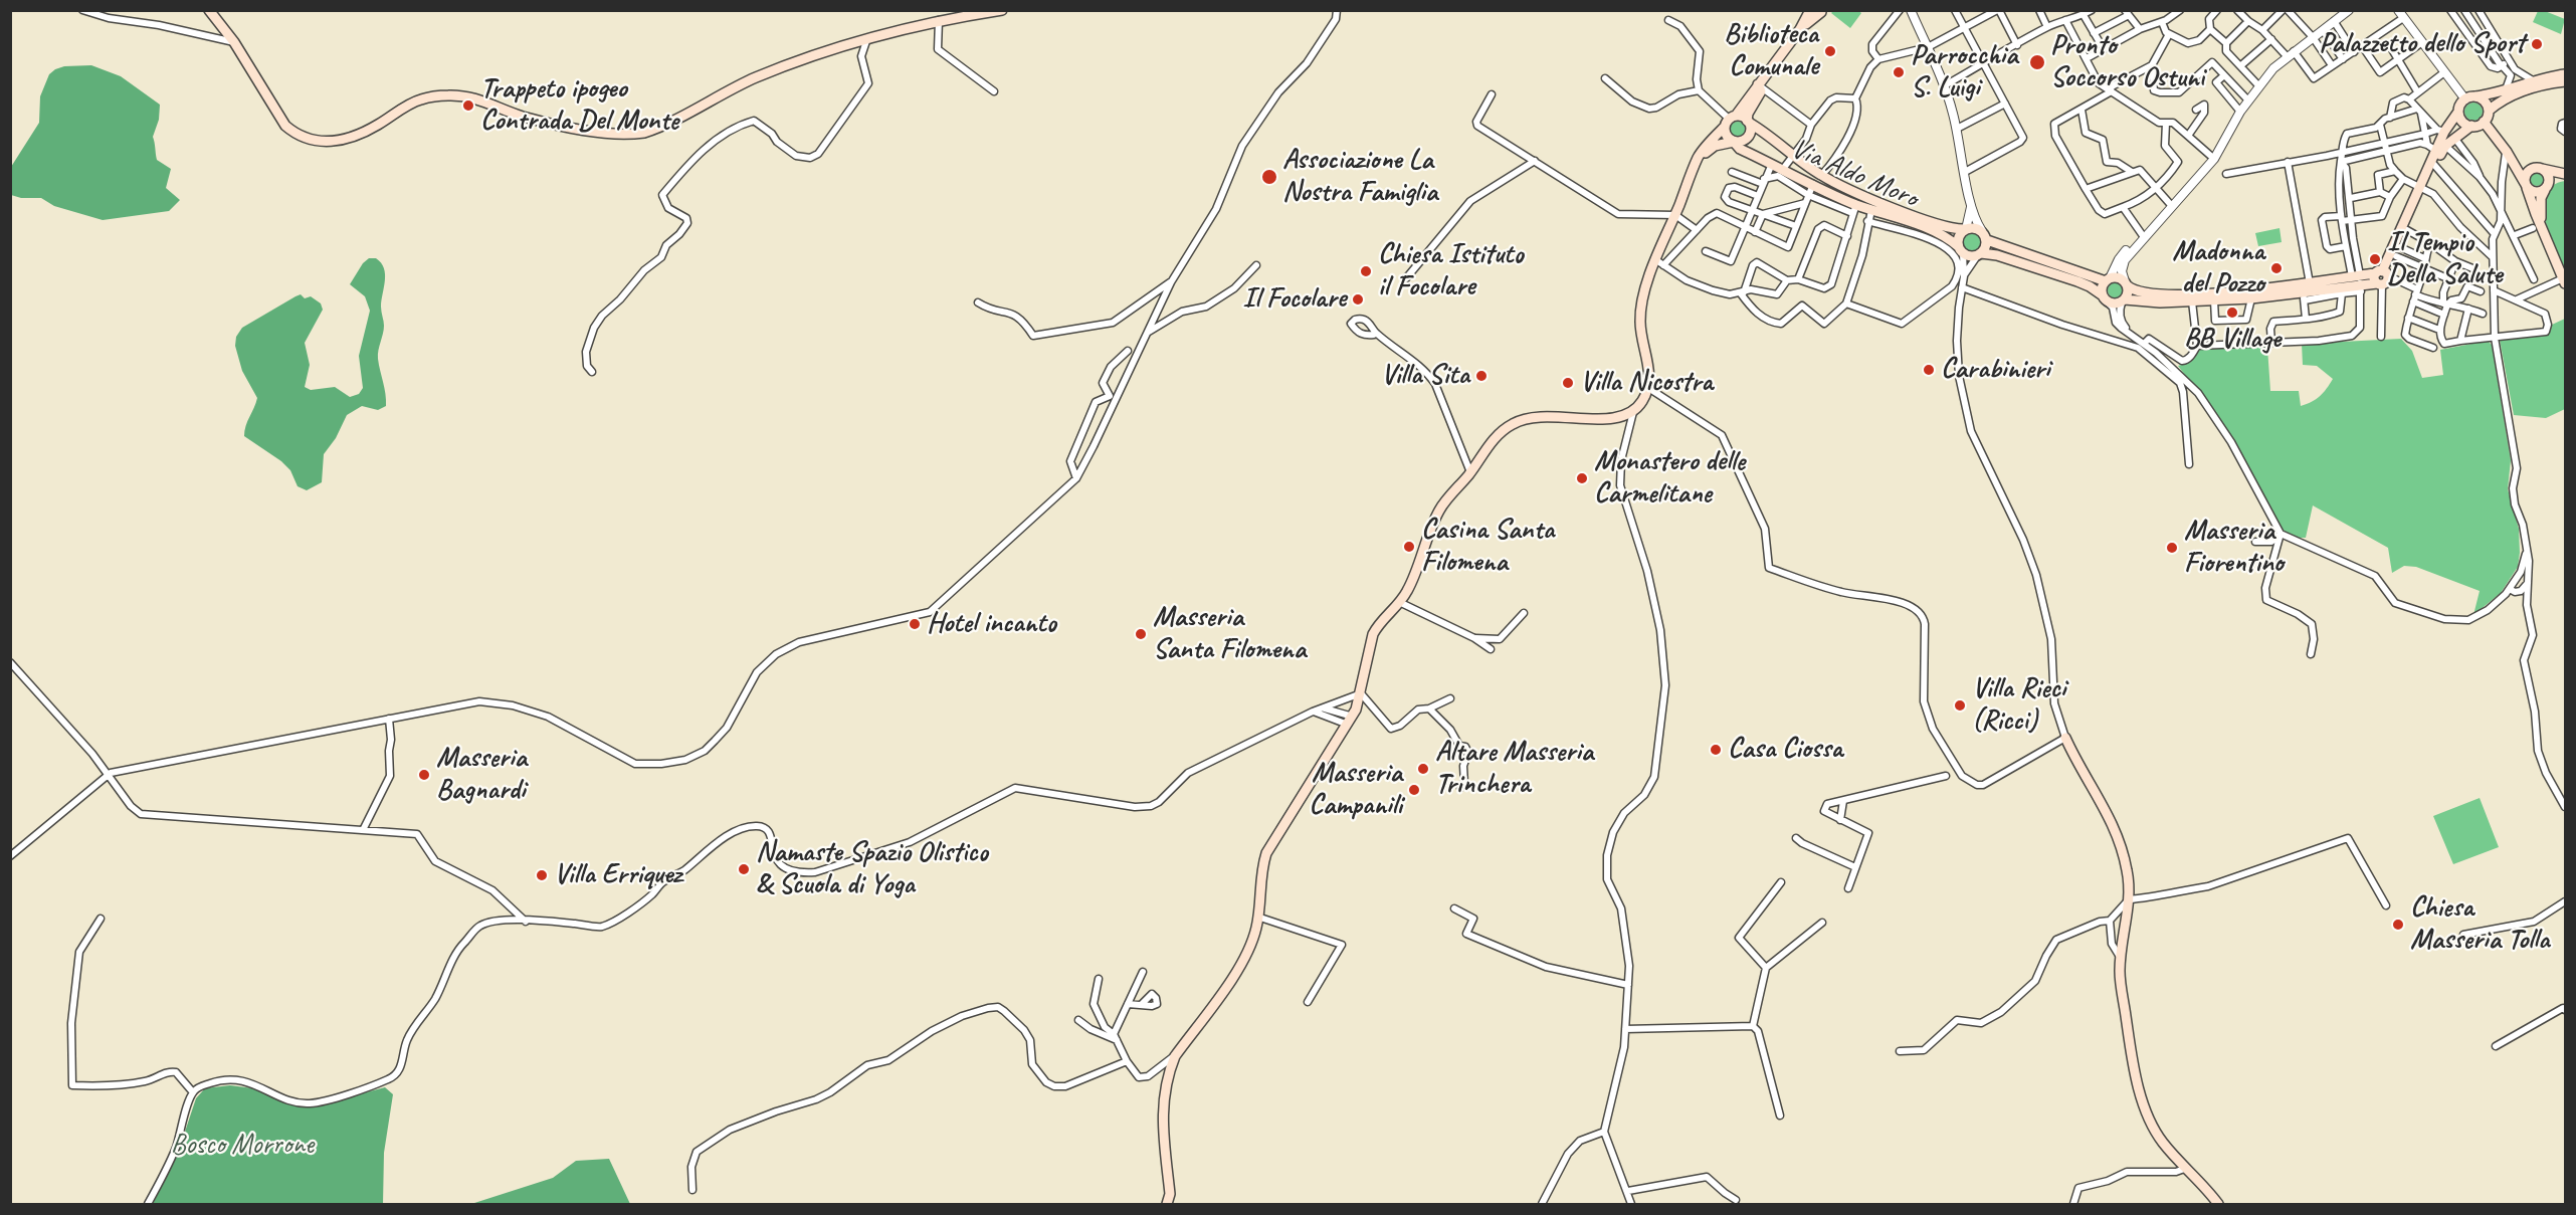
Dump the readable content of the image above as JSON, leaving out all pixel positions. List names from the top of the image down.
{
  "streets": {
    "main road": ["Via Aldo Moro"]
  },
  "parks": ["Bosco Morrone"],
  "places": [
    "Palazzetto dello Sport",
    "Biblioteca Comunale",
    "Pronto Soccorso Ostuni",
    "Parrocchia S. Luigi",
    "Trappeto ipogeo Contrada Del Monte",
    "Associazione La Nostra Famiglia",
    "Il Tempio Della Salute",
    "Madonna del Pozzo",
    "Chiesa Istituto il Focolare",
    "Il Focolare",
    "BB Village",
    "Carabinieri",
    "Villa Sita",
    "Villa Nicostra",
    "Monastero delle Carmelitane",
    "Casina Santa Filomena",
    "Masseria Fiorentino",
    "Hotel incanto",
    "Masseria Santa Filomena",
    "Villa Rieci (Ricci)",
    "Casa Ciossa",
    "Altare Masseria Trinchera",
    "Masseria Bagnardi",
    "Masseria Campanili",
    "Namaste Spazio Olistico & Scuola di Yoga",
    "Villa Erriquez",
    "Chiesa Masseria Tolla"
  ]
}
